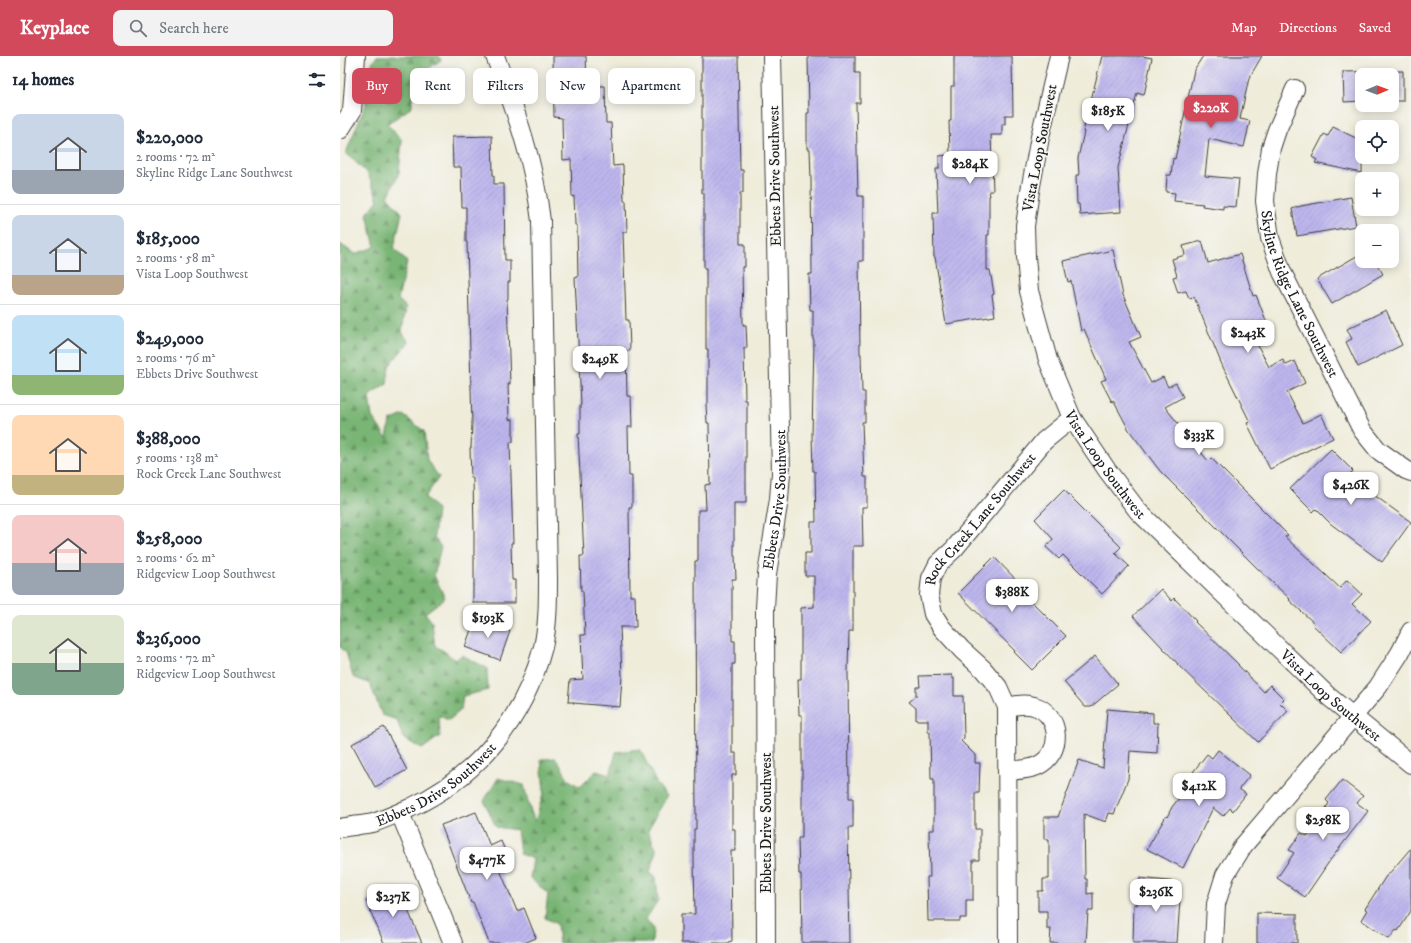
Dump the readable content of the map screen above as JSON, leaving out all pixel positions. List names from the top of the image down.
{
  "streets": {
    "street": [
      "Vista Loop Southwest",
      "Ebbets Drive Southwest",
      "Skyline Ridge Lane Southwest",
      "Rock Creek Lane Southwest"
    ]
  },
  "crossings": [
    ["Vista Loop Southwest", "Rock Creek Lane Southwest"]
  ],
  "north": "right",
  "page": {
    "header": "Keyplace",
    "search": "Search here",
    "nav": ["Map", "Directions", "Saved"],
    "heading": "14 homes",
    "map_buttons": ["+", "−"],
    "chip": [
      "Buy",
      "Rent",
      "Filters",
      "New",
      "Apartment"
    ],
    "price": [
      "$220K",
      "$185K",
      "$284K",
      "$243K",
      "$249K",
      "$333K",
      "$426K",
      "$388K",
      "$193K",
      "$412K",
      "$258K",
      "$477K",
      "$236K",
      "$237K"
    ],
    "list": [
      {
        "name": "$220,000",
        "note": "2 rooms · 72 m² · Skyline Ridge Lane Southwest"
      },
      {
        "name": "$185,000",
        "note": "2 rooms · 58 m² · Vista Loop Southwest"
      },
      {
        "name": "$249,000",
        "note": "2 rooms · 76 m² · Ebbets Drive Southwest"
      },
      {
        "name": "$388,000",
        "note": "5 rooms · 138 m² · Rock Creek Lane Southwest"
      },
      {
        "name": "$258,000",
        "note": "2 rooms · 62 m² · Ridgeview Loop Southwest"
      },
      {
        "name": "$236,000",
        "note": "2 rooms · 72 m² · Ridgeview Loop Southwest"
      }
    ]
  }
}
